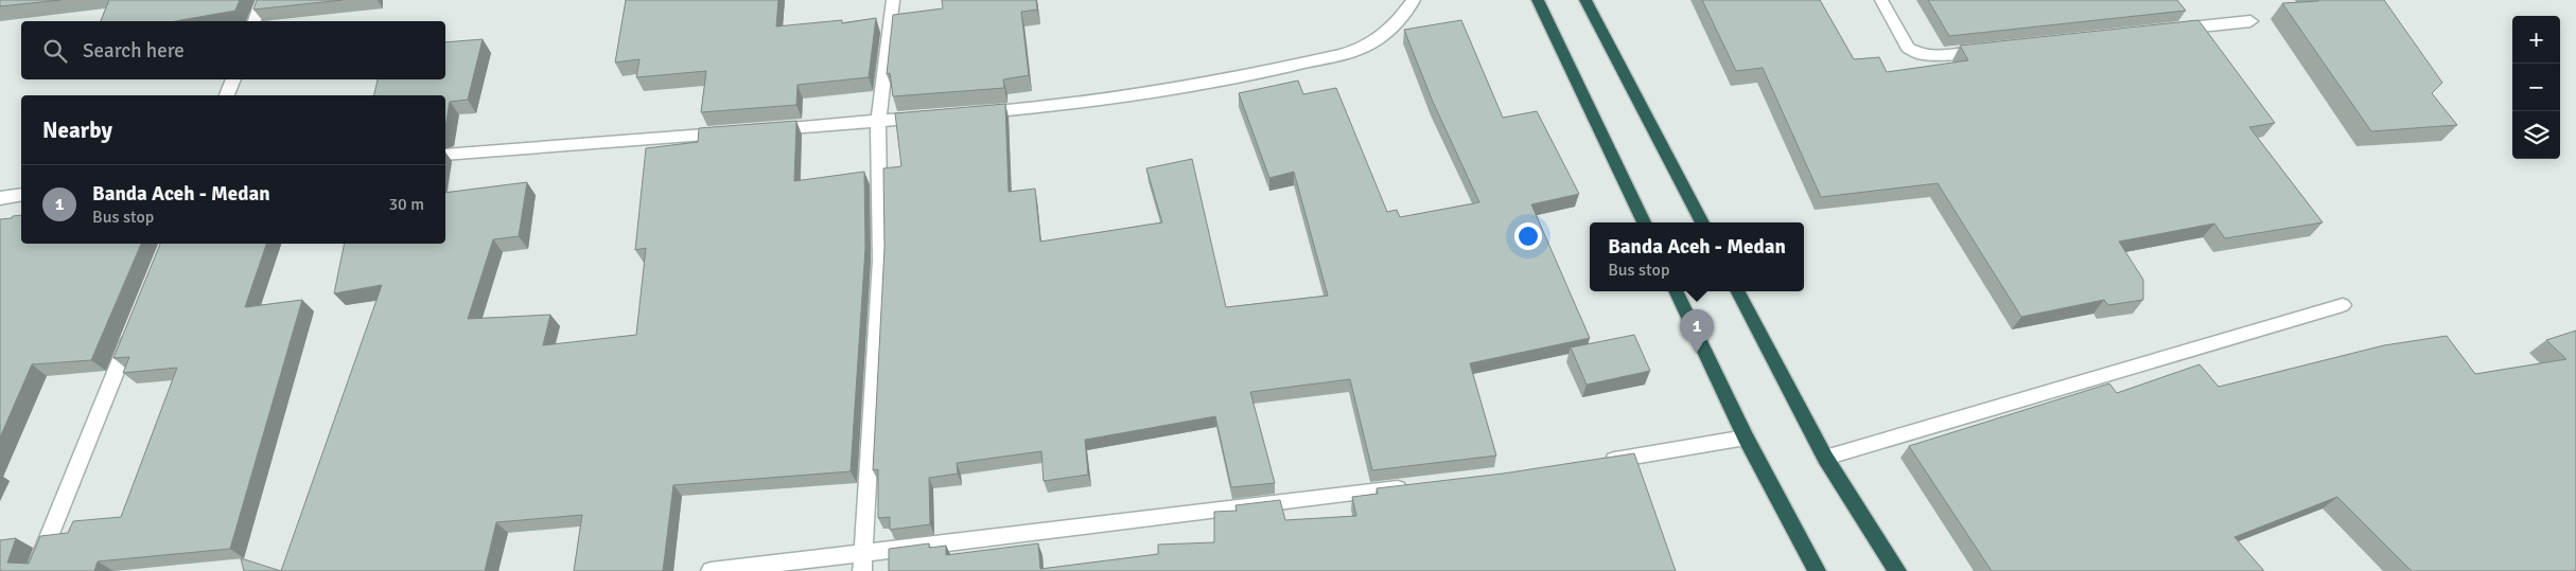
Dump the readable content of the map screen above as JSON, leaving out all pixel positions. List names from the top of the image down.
{
  "page": {
    "map_buttons": ["+", "−"],
    "search": "Search here",
    "heading": "Nearby",
    "list": [
      {
        "mark": "1",
        "name": "Banda Aceh - Medan",
        "note": "Bus stop",
        "value": "30 m"
      }
    ],
    "popup": ["Banda Aceh - Medan", "Bus stop"],
    "pins": "1"
  }
}
